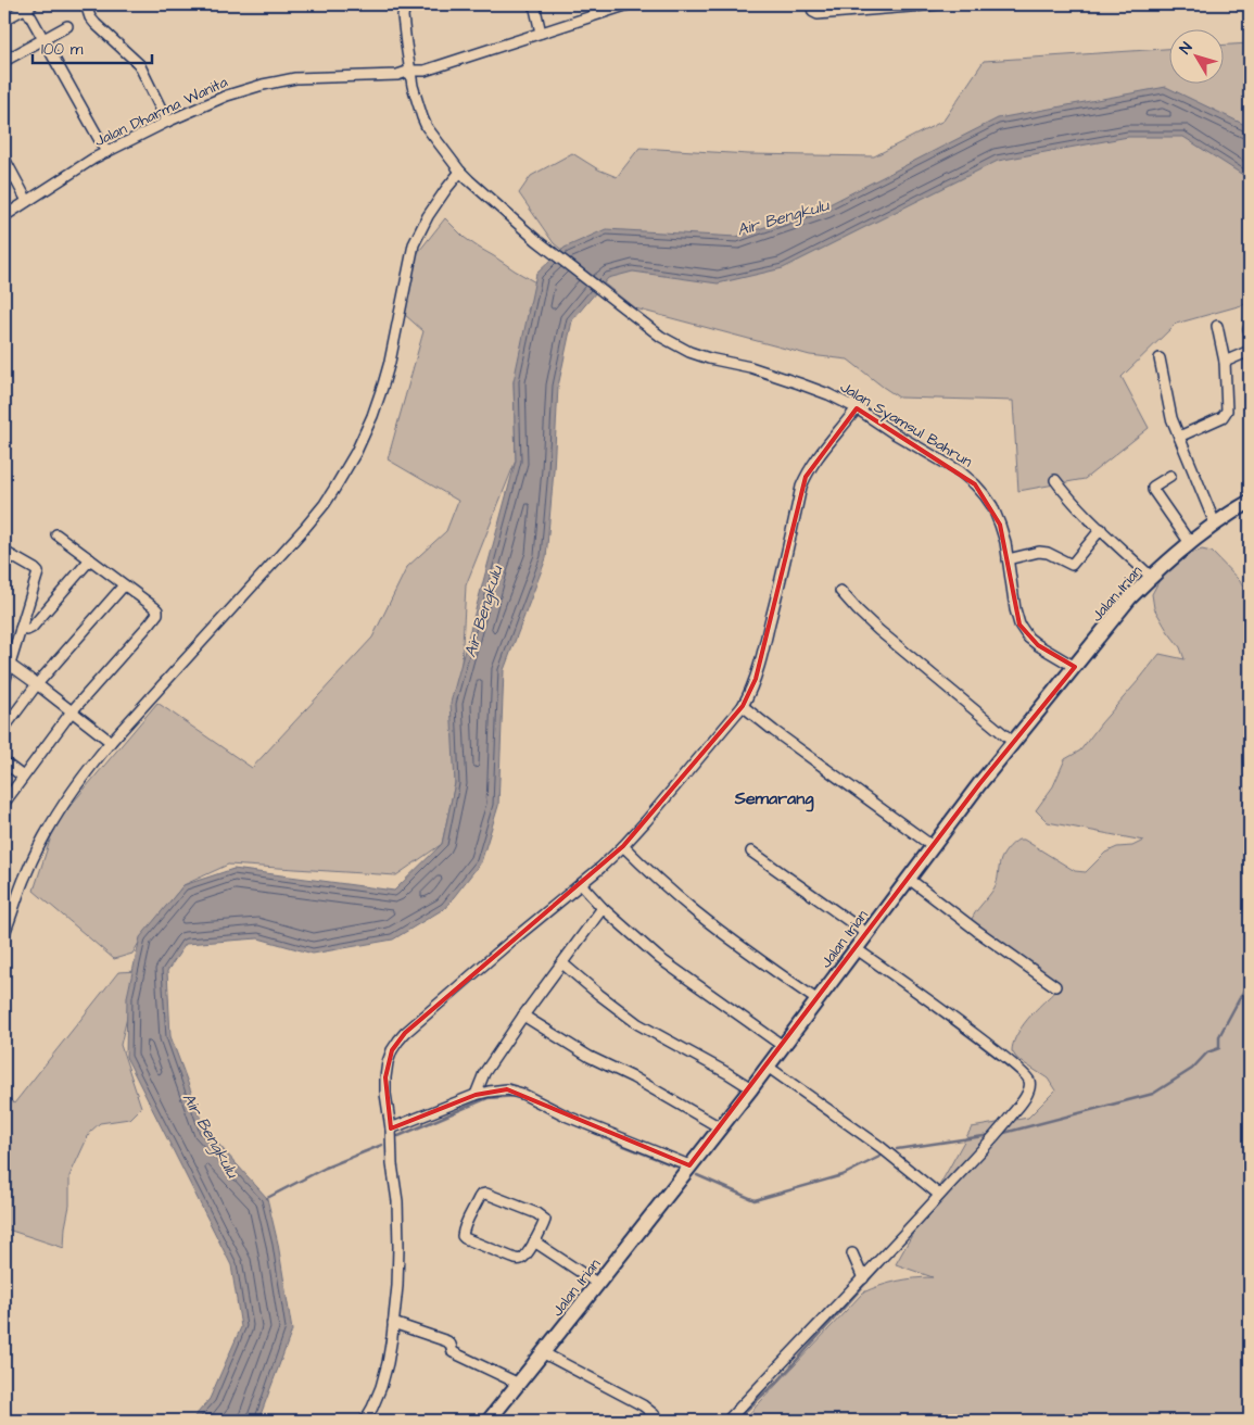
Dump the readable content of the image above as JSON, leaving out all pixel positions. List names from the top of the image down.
{
  "streets": {
    "main road": ["Jalan Irian"],
    "street": ["Jalan Dharma Wanita", "Jalan Syamsul Bahrun"]
  },
  "crossings": [
    ["Jalan Syamsul Bahrun", "Jalan Irian"]
  ],
  "districts": ["Semarang"],
  "water": ["Air Bengkulu"],
  "scale_bar": "100 m",
  "north": "top left"
}
